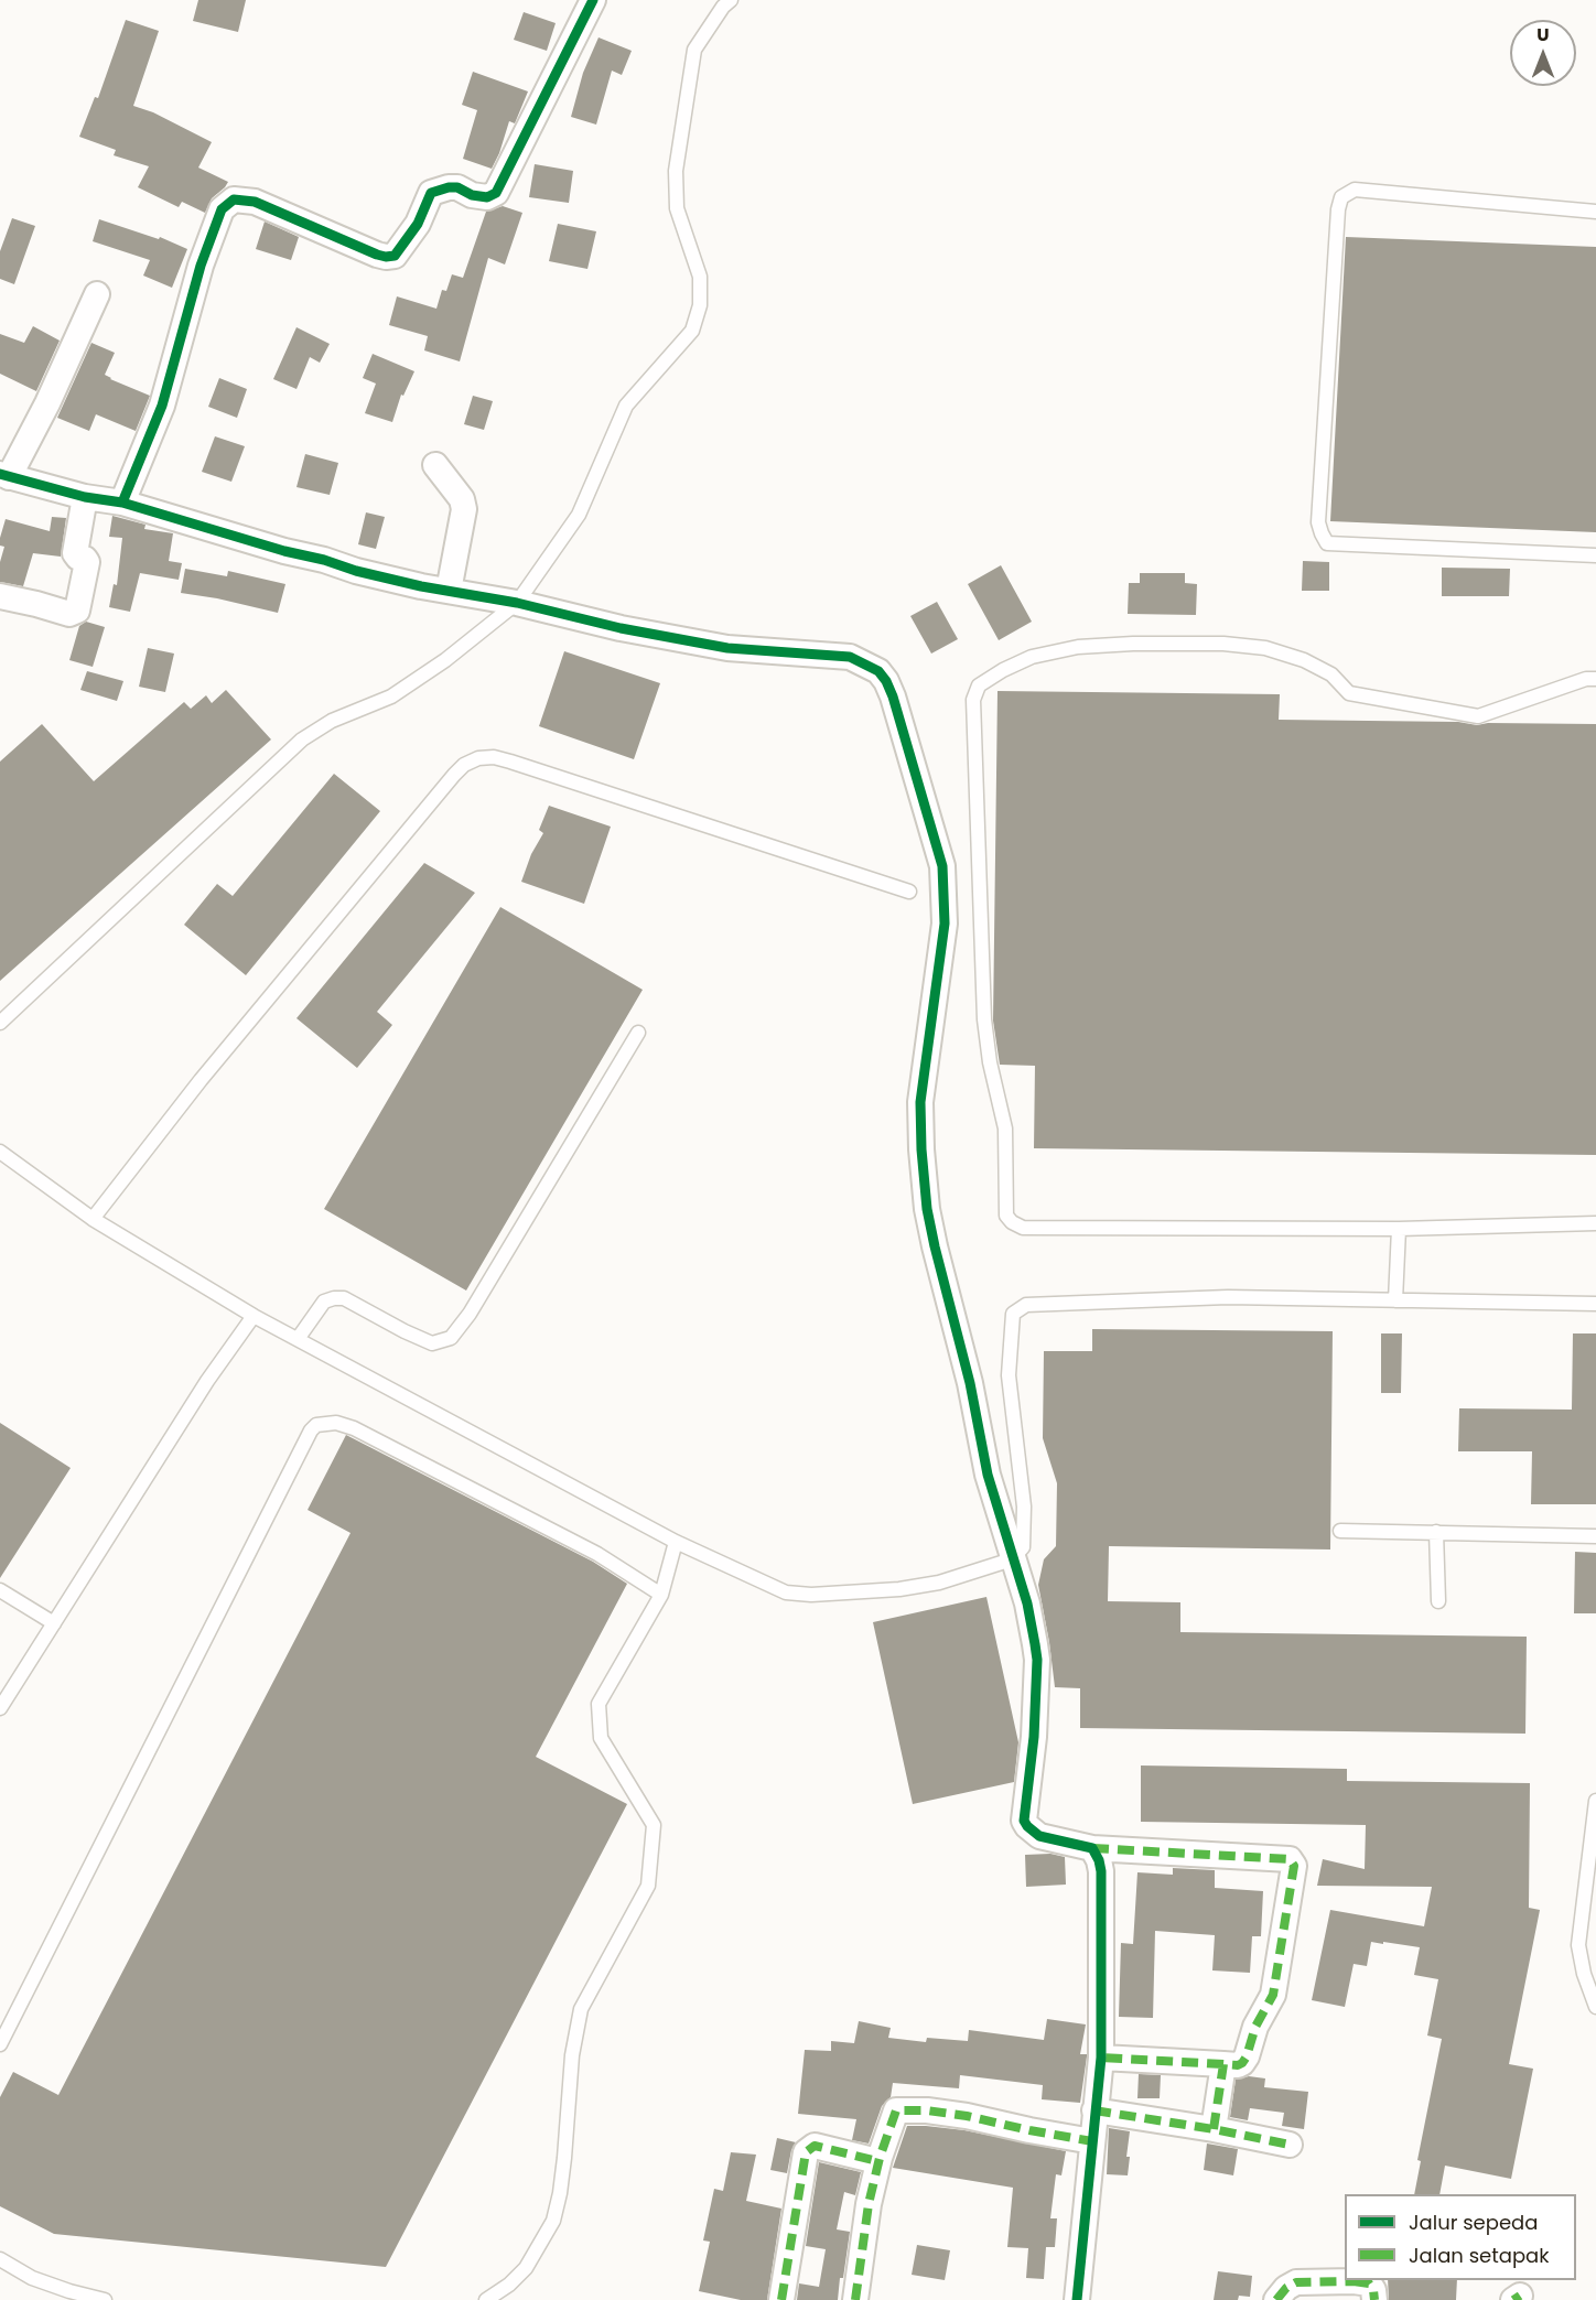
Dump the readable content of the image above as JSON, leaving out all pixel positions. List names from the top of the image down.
{
  "legend": ["Jalur sepeda", "Jalan setapak"],
  "north": "top"
}
